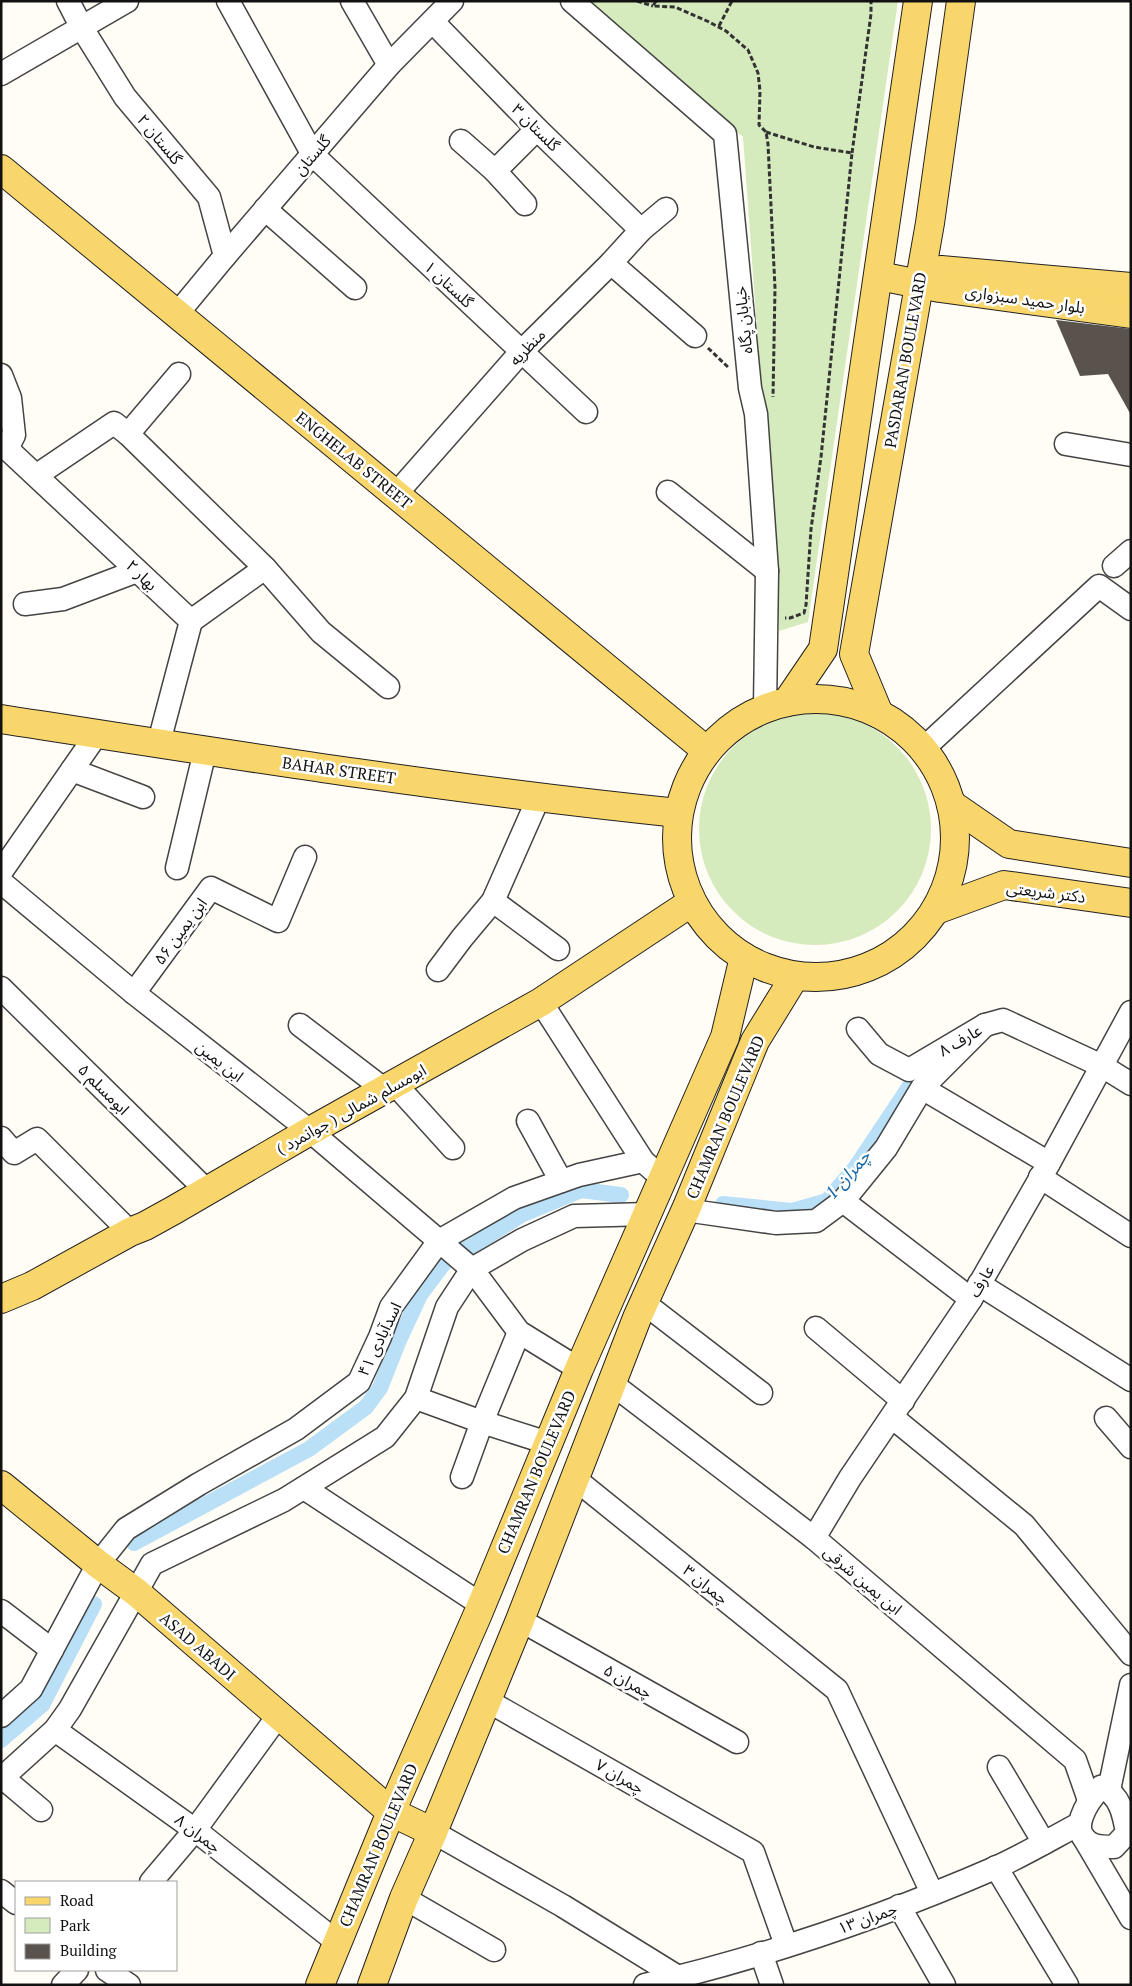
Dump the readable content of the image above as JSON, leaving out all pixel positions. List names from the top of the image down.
{
  "streets": {
    "main road": [
      "بلوار حمید سبزواری",
      "PASDARAN BOULEVARD",
      "ENGHELAB STREET",
      "BAHAR STREET",
      "دکتر شریعتی",
      "ابومسلم شمالی ( جوانمرد )",
      "CHAMRAN BOULEVARD",
      "ASAD ABADI"
    ],
    "street": [
      "گلستان ۳",
      "گلستان ۲",
      "گلستان",
      "گلستان ۱",
      "خیابان پگاه",
      "منظریه",
      "بهار ۲",
      "ابن یمین ۵۶",
      "عارف ۸",
      "ابن یمین",
      "ابومسلم ۵",
      "عارف",
      "اسدآبادی ۴۱",
      "ابن یمین شرقی",
      "چمران ۳",
      "چمران ۵",
      "چمران ۷",
      "چمران ۸",
      "چمران ۱۳"
    ]
  },
  "crossings": [
    ["گلستان ۳", "گلستان"],
    ["گلستان ۳", "منظریه"],
    ["گلستان ۲", "گلستان"],
    ["گلستان", "گلستان ۱"],
    ["گلستان", "ENGHELAB STREET"],
    ["گلستان ۱", "منظریه"],
    ["بلوار حمید سبزواری", "PASDARAN BOULEVARD"],
    ["منظریه", "ENGHELAB STREET"],
    ["ابن یمین ۵۶", "ابن یمین"],
    ["عارف ۸", "عارف"],
    ["ابن یمین", "ابومسلم شمالی ( جوانمرد )"],
    ["ابن یمین", "اسدآبادی ۴۱"],
    ["ابومسلم ۵", "ابومسلم شمالی ( جوانمرد )"],
    ["CHAMRAN BOULEVARD", "اسدآبادی ۴۱"],
    ["CHAMRAN BOULEVARD", "ابن یمین شرقی"],
    ["CHAMRAN BOULEVARD", "چمران ۳"],
    ["CHAMRAN BOULEVARD", "ASAD ABADI"],
    ["CHAMRAN BOULEVARD", "چمران ۵"],
    ["CHAMRAN BOULEVARD", "چمران ۷"],
    ["CHAMRAN BOULEVARD", "چمران ۸"],
    ["عارف", "ابن یمین شرقی"],
    ["اسدآبادی ۴۱", "ASAD ABADI"],
    ["ابن یمین شرقی", "چمران ۱۳"],
    ["چمران ۳", "چمران ۱۳"],
    ["چمران ۷", "چمران ۱۳"]
  ],
  "water": ["چمران 1"],
  "legend": ["Road", "Park", "Building"]
}
